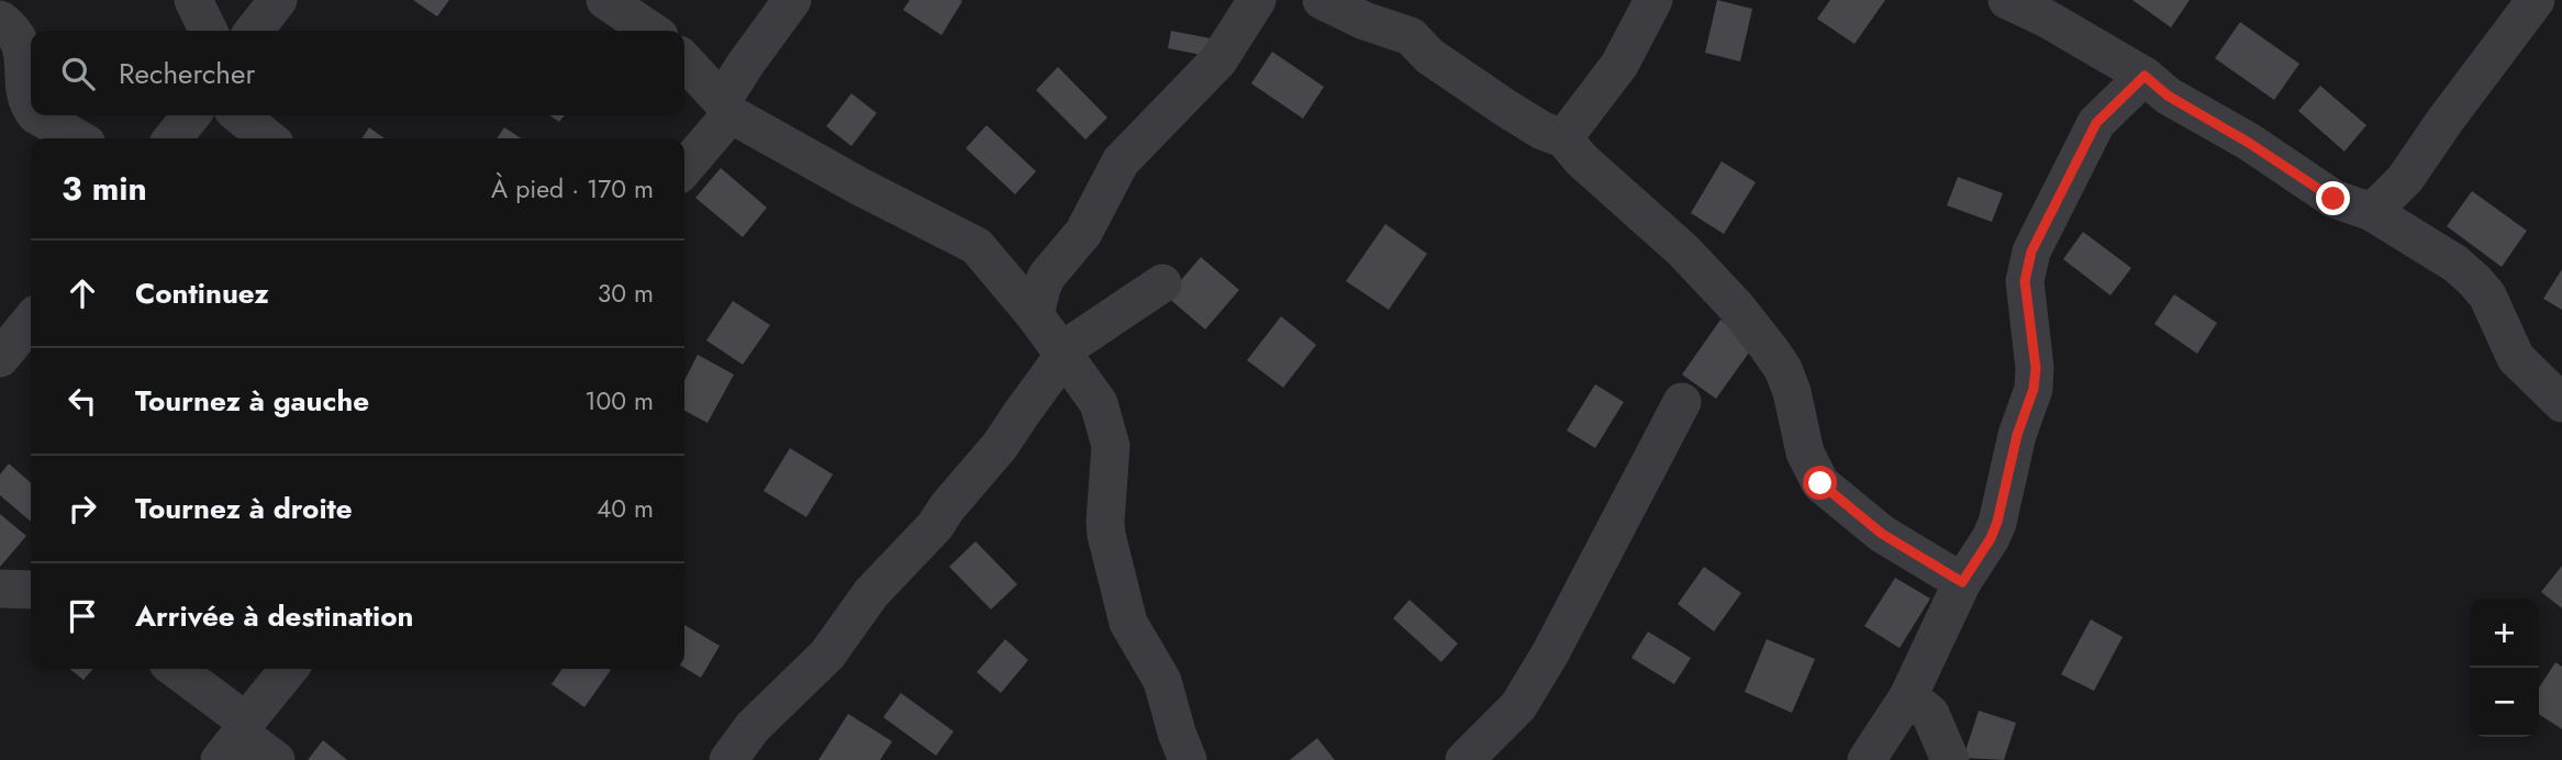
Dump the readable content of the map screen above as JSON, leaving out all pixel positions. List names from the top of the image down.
{
  "page": {
    "search": "Rechercher",
    "heading": ["3 min", "À pied · 170 m"],
    "list": [
      ["Continuez", "30 m"],
      ["Tournez à gauche", "100 m"],
      ["Tournez à droite", "40 m"],
      "Arrivée à destination"
    ],
    "map_buttons": ["+", "−"]
  }
}
